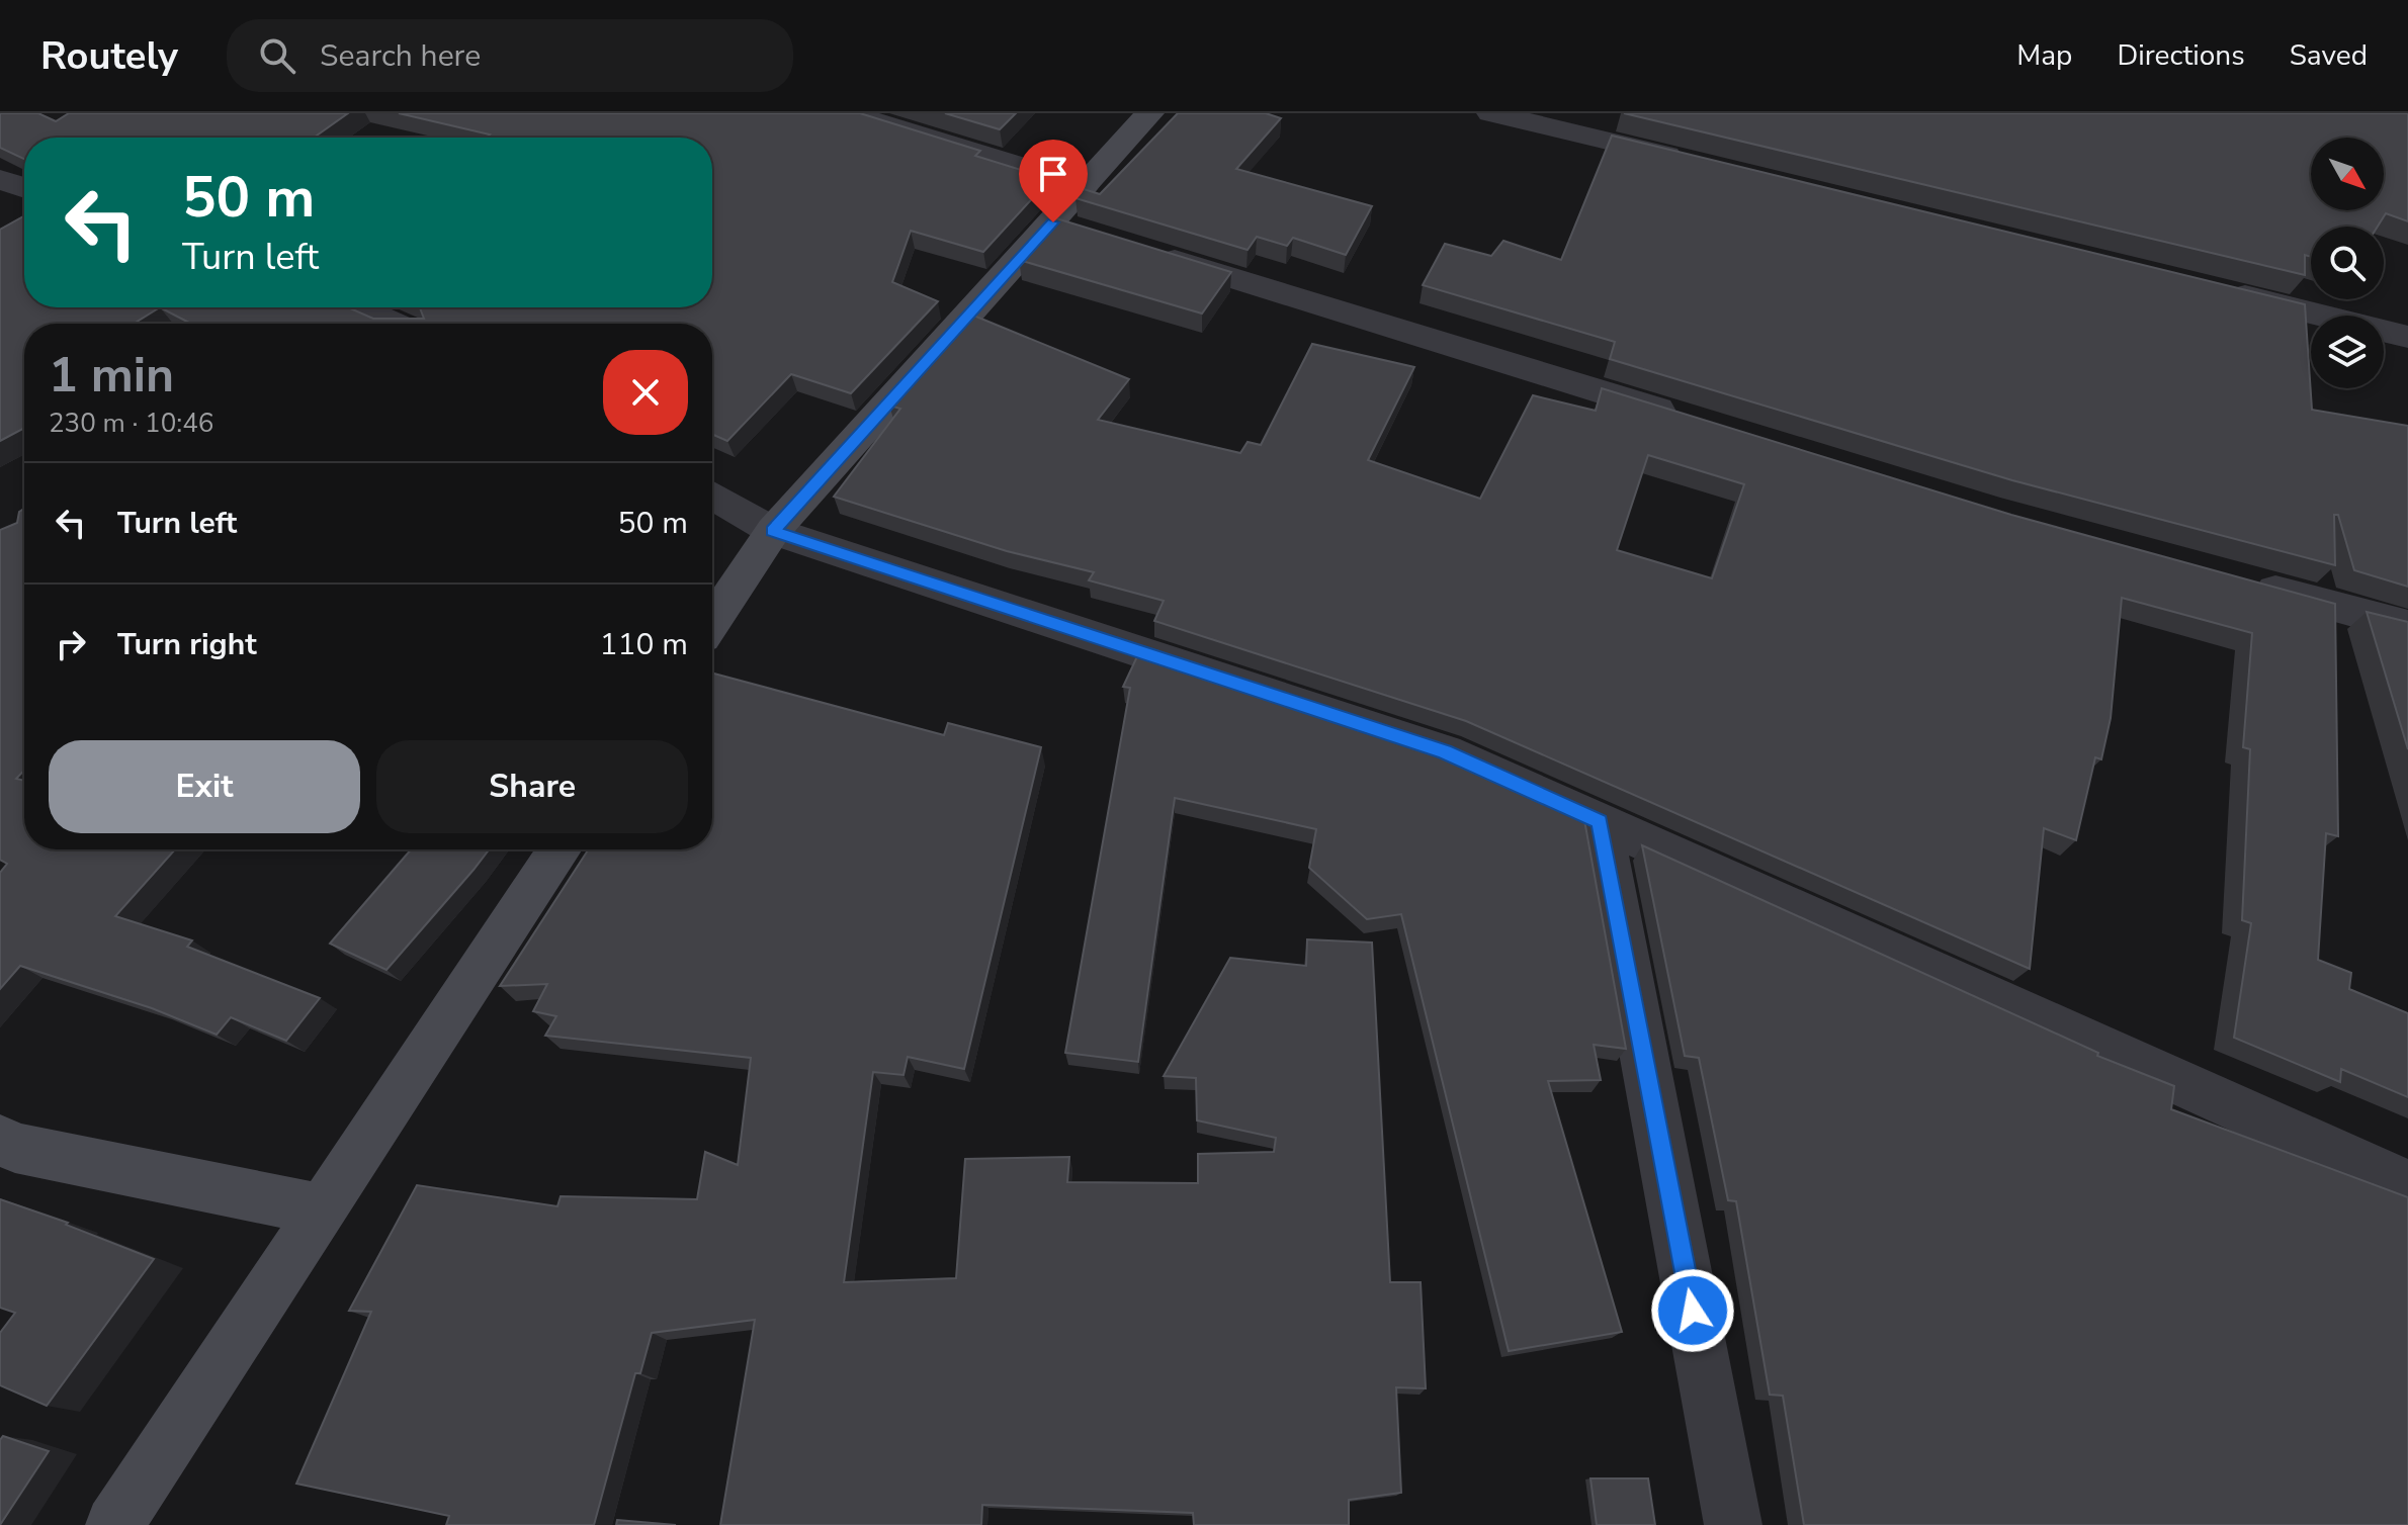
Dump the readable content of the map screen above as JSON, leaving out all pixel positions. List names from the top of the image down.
{
  "north": "bottom right",
  "page": {
    "header": "Routely",
    "search": "Search here",
    "nav": ["Map", "Directions", "Saved"],
    "turn": ["50 m", "Turn left"],
    "heading": ["1 min", "230 m · 10:46"],
    "list": [
      {
        "name": "Turn left",
        "value": "50 m"
      },
      {
        "name": "Turn right",
        "value": "110 m"
      }
    ],
    "buttons": ["Exit", "Share"]
  }
}
